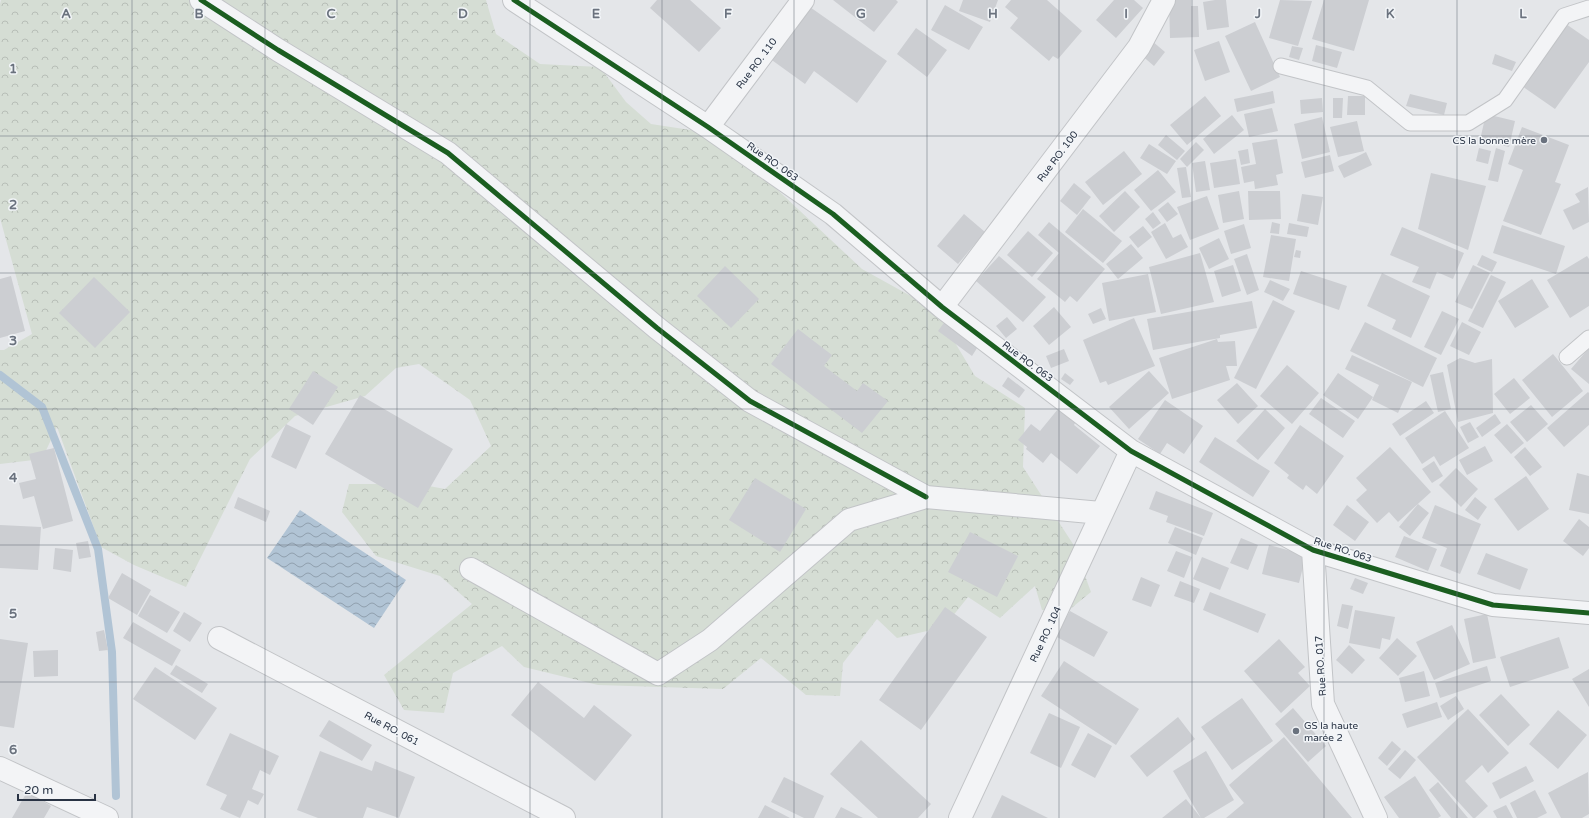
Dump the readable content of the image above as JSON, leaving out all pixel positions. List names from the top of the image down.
{
  "streets": {
    "street": [
      "Rue RO. 110",
      "Rue RO. 100",
      "Rue RO. 063",
      "Rue RO. 104",
      "Rue RO. 017",
      "Rue RO. 061"
    ]
  },
  "crossings": [
    ["Rue RO. 110", "Rue RO. 063"],
    ["Rue RO. 100", "Rue RO. 063"],
    ["Rue RO. 063", "Rue RO. 104"],
    ["Rue RO. 063", "Rue RO. 017"]
  ],
  "places": ["CS la bonne mère", "GS la haute marée 2"],
  "scale_bar": "20 m",
  "grid": {
    "columns": [
      "A",
      "B",
      "C",
      "D",
      "E",
      "F",
      "G",
      "H",
      "I",
      "J",
      "K",
      "L"
    ],
    "rows": [
      "1",
      "2",
      "3",
      "4",
      "5",
      "6"
    ]
  }
}
